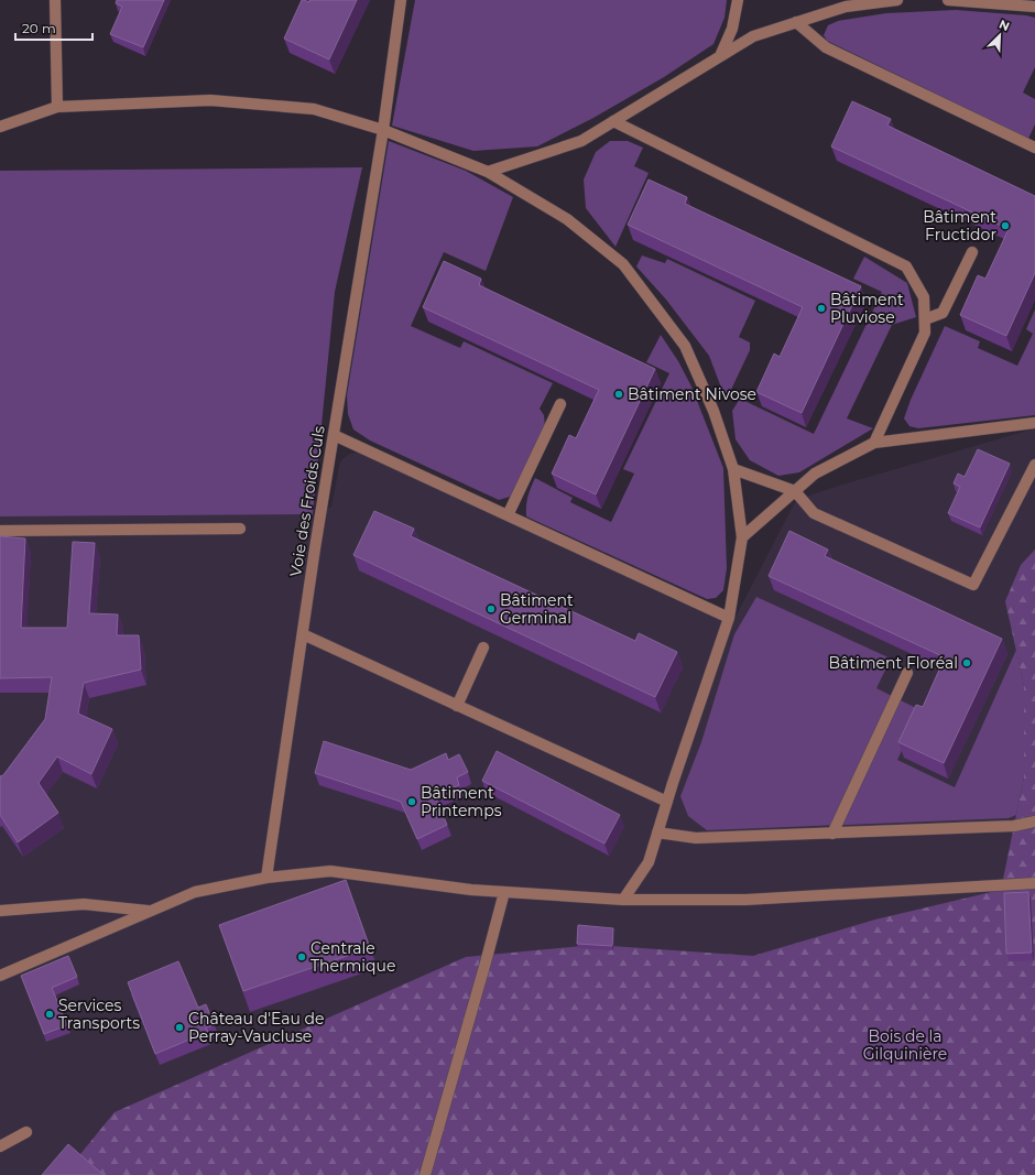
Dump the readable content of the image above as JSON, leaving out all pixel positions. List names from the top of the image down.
{
  "streets": {
    "lane": ["Voie des Froids Culs"]
  },
  "parks": ["Bois de la Gilquinière"],
  "places": [
    "Bâtiment Fructidor",
    "Bâtiment Pluviose",
    "Bâtiment Nivose",
    "Bâtiment Germinal",
    "Bâtiment Floréal",
    "Bâtiment Printemps",
    "Centrale Thermique",
    "Services Transports",
    "Château d'Eau de Perray-Vaucluse"
  ],
  "scale_bar": "20 m",
  "north": "top right"
}
